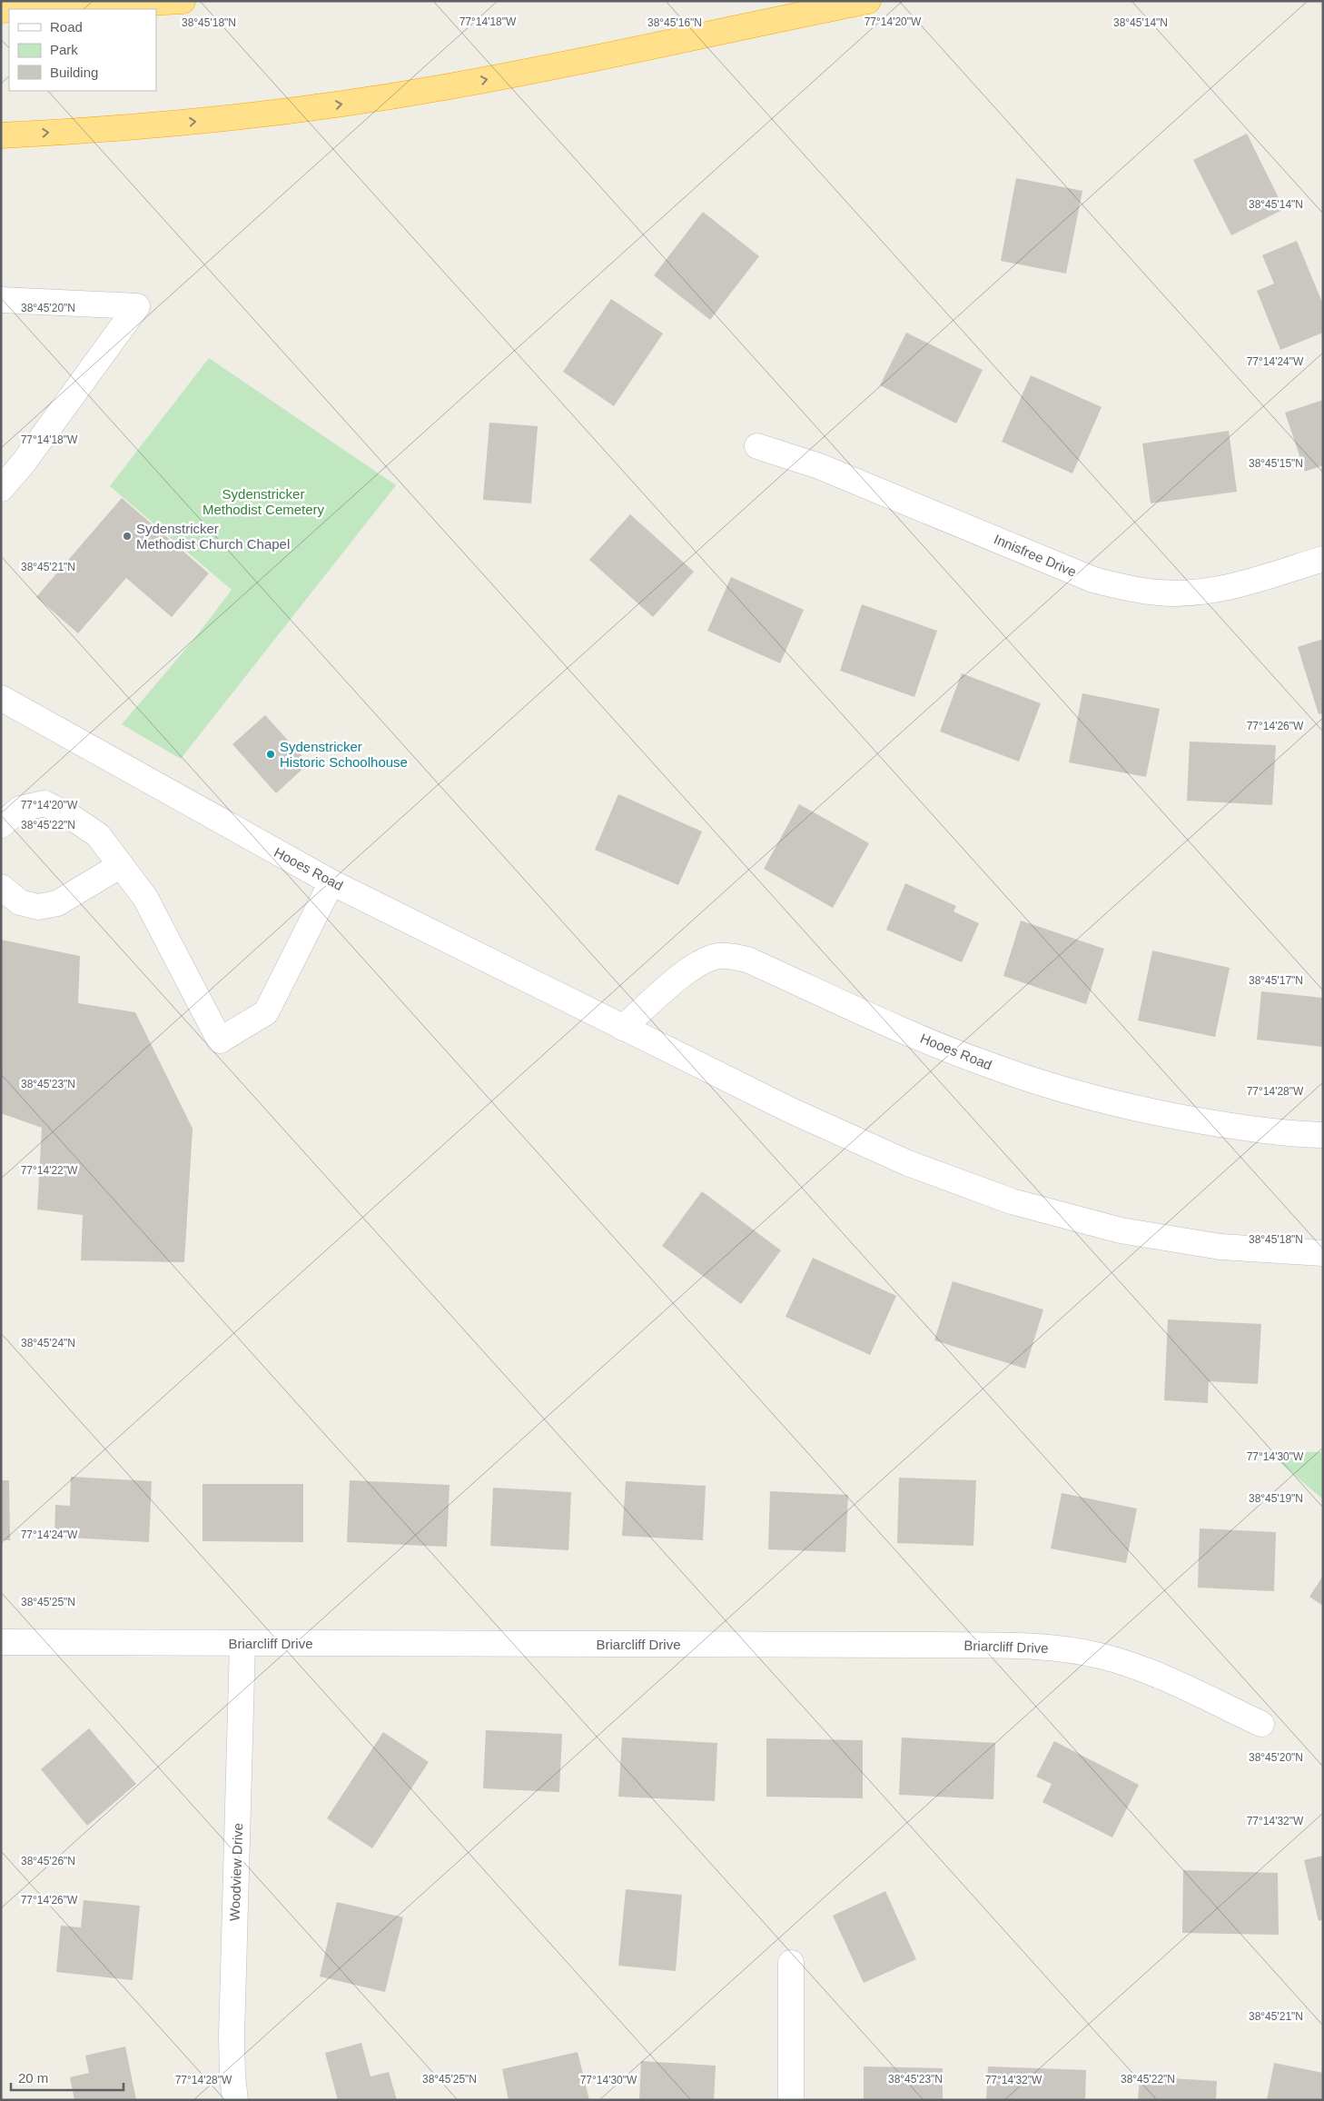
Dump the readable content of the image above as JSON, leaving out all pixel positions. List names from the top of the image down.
{
  "streets": {
    "street": [
      "Innisfree Drive",
      "Hooes Road",
      "Briarcliff Drive",
      "Woodview Drive"
    ]
  },
  "crossings": [
    ["Briarcliff Drive", "Woodview Drive"]
  ],
  "parks": ["Sydenstricker Methodist Cemetery"],
  "places": ["Sydenstricker Methodist Church Chapel", "Sydenstricker Historic Schoolhouse"],
  "legend": ["Road", "Park", "Building"],
  "scale_bar": "20 m",
  "coordinates": [
    "77°14'18\"W",
    "77°14'20\"W",
    "38°45'18\"N",
    "38°45'16\"N",
    "38°45'14\"N",
    "38°45'20\"N",
    "77°14'24\"W",
    "38°45'15\"N",
    "38°45'21\"N",
    "77°14'26\"W",
    "38°45'22\"N",
    "38°45'17\"N",
    "38°45'23\"N",
    "77°14'28\"W",
    "77°14'22\"W",
    "38°45'24\"N",
    "77°14'30\"W",
    "38°45'19\"N",
    "38°45'25\"N",
    "77°14'32\"W",
    "38°45'26\"N"
  ]
}
